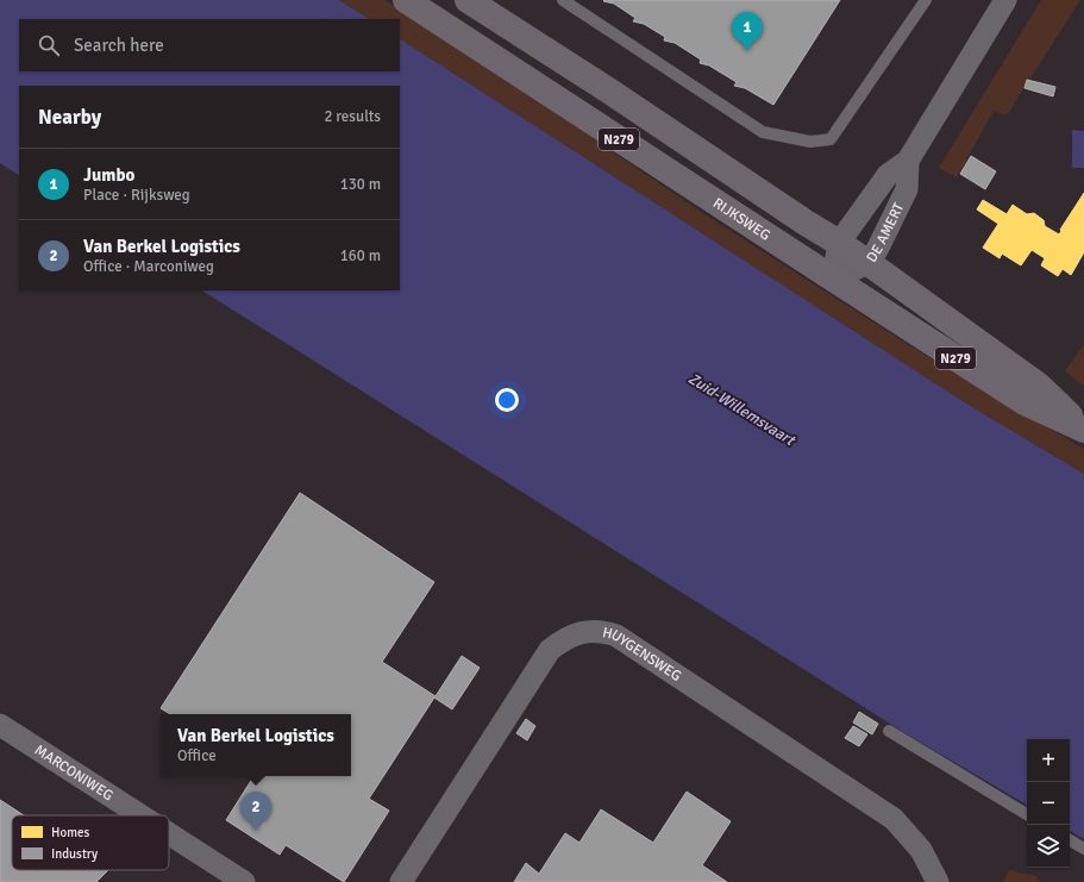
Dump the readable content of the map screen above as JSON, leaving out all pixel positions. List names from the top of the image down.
{
  "streets": {
    "main road": ["N279", "RIJKSWEG"],
    "street": ["DE AMERT", "HUYGENSWEG", "MARCONIWEG"]
  },
  "crossings": [
    ["RIJKSWEG", "DE AMERT"]
  ],
  "water": ["Zuid-Willemsvaart"],
  "legend": ["Homes", "Industry"],
  "page": {
    "pins": ["1", "2"],
    "search": "Search here",
    "heading": ["Nearby", "2 results"],
    "list": [
      {
        "mark": "1",
        "name": "Jumbo",
        "note": "Place · Rijksweg",
        "value": "130 m"
      },
      {
        "mark": "2",
        "name": "Van Berkel Logistics",
        "note": "Office · Marconiweg",
        "value": "160 m"
      }
    ],
    "popup": ["Van Berkel Logistics", "Office"],
    "map_buttons": ["+", "−"]
  }
}
